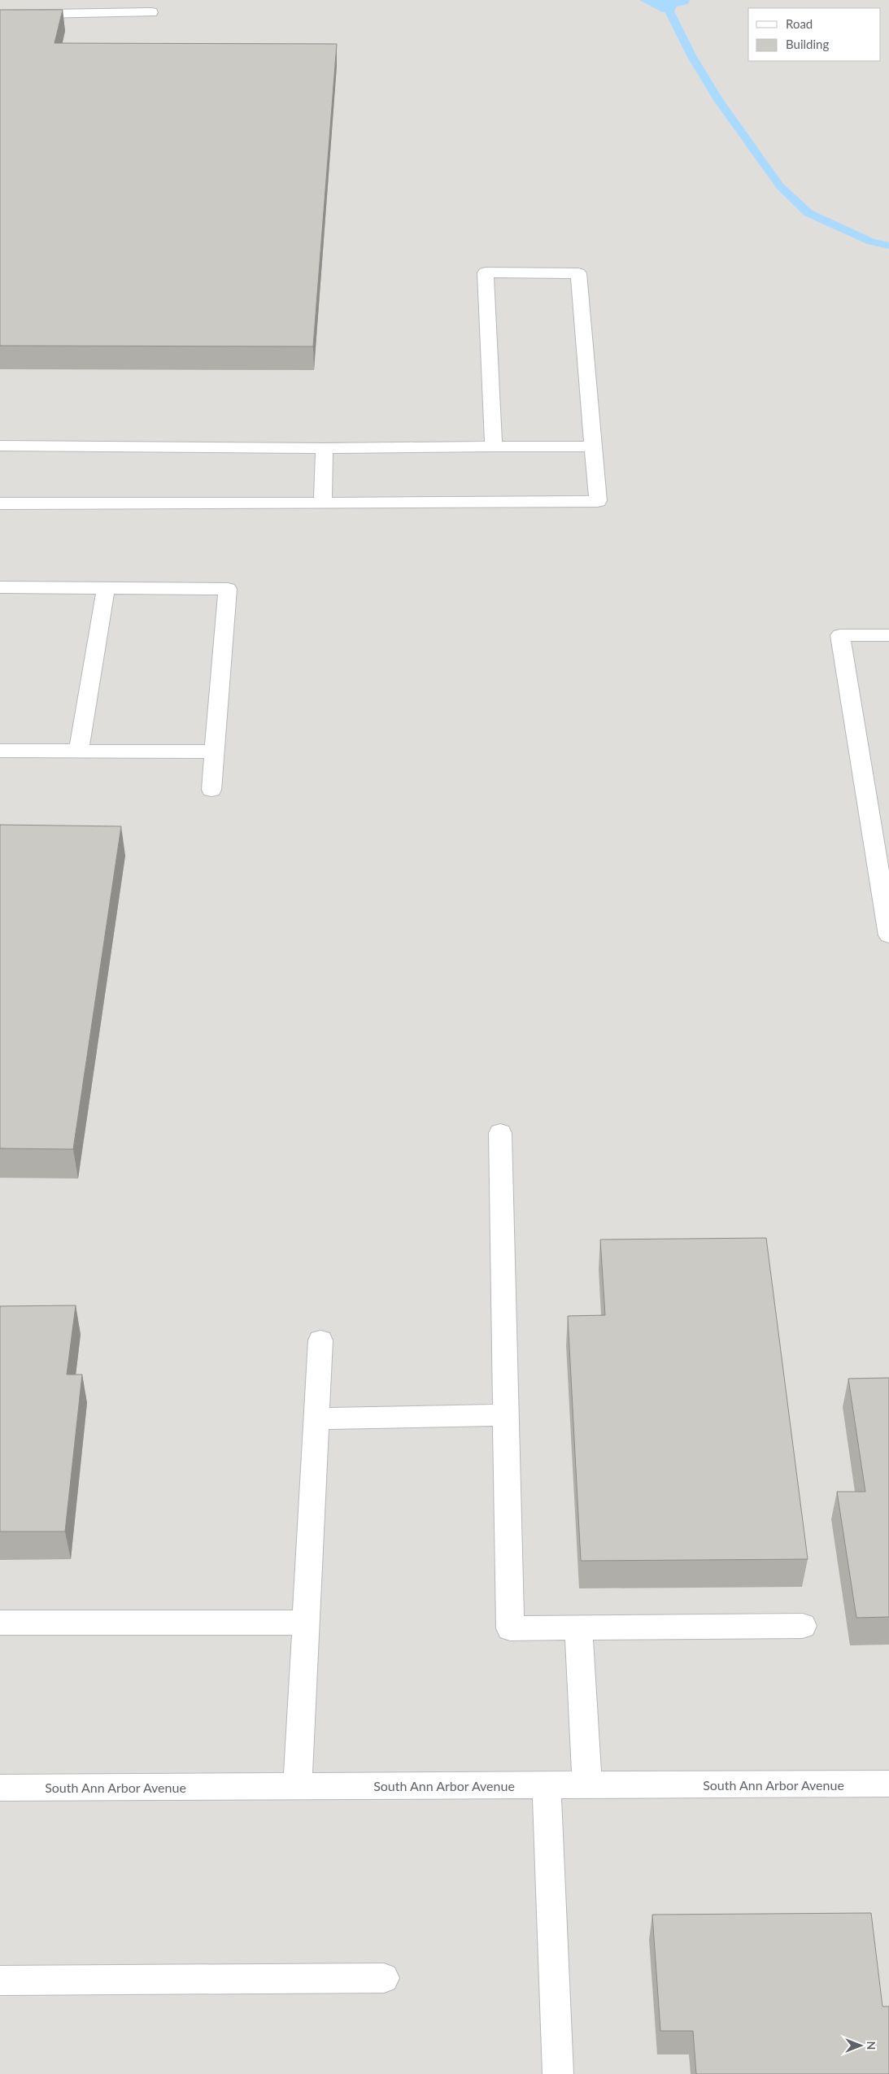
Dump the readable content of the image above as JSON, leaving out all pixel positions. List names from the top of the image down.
{
  "streets": {
    "street": ["South Ann Arbor Avenue"]
  },
  "legend": ["Road", "Building"],
  "north": "right"
}
